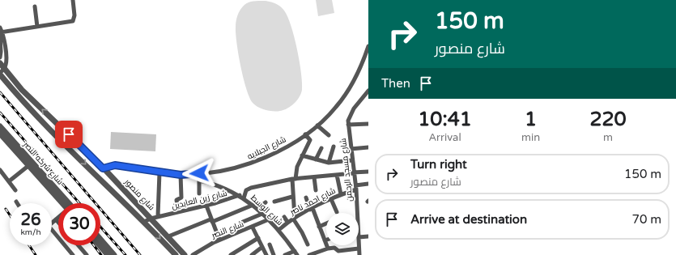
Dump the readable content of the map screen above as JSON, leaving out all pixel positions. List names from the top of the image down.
{
  "streets": {
    "street": [
      "شارع الجبلايه",
      "شارع شركه النصر",
      "شارع مسجد الرحمن",
      "شارع منصور",
      "شارع زين العابدين",
      "شارع احمد ناصر",
      "شارع الوسط",
      "شارع النصر"
    ]
  },
  "crossings": [
    ["شارع الجبلايه", "شارع منصور"],
    ["شارع مسجد الرحمن", "شارع احمد ناصر"],
    ["شارع منصور", "شارع زين العابدين"],
    ["شارع زين العابدين", "شارع الوسط"],
    ["شارع احمد ناصر", "شارع الوسط"],
    ["شارع الوسط", "شارع النصر"]
  ],
  "page": {
    "turn": ["150 m", "شارع منصور"],
    "then": "Then",
    "eta": [
      "10:41",
      "Arrival",
      "1",
      "min",
      "220",
      "m"
    ],
    "list": [
      {
        "name": "Turn right",
        "note": "شارع منصور",
        "value": "150 m"
      },
      {
        "name": "Arrive at destination",
        "value": "70 m"
      }
    ],
    "speed": "26 km/h",
    "limit": "30"
  }
}
